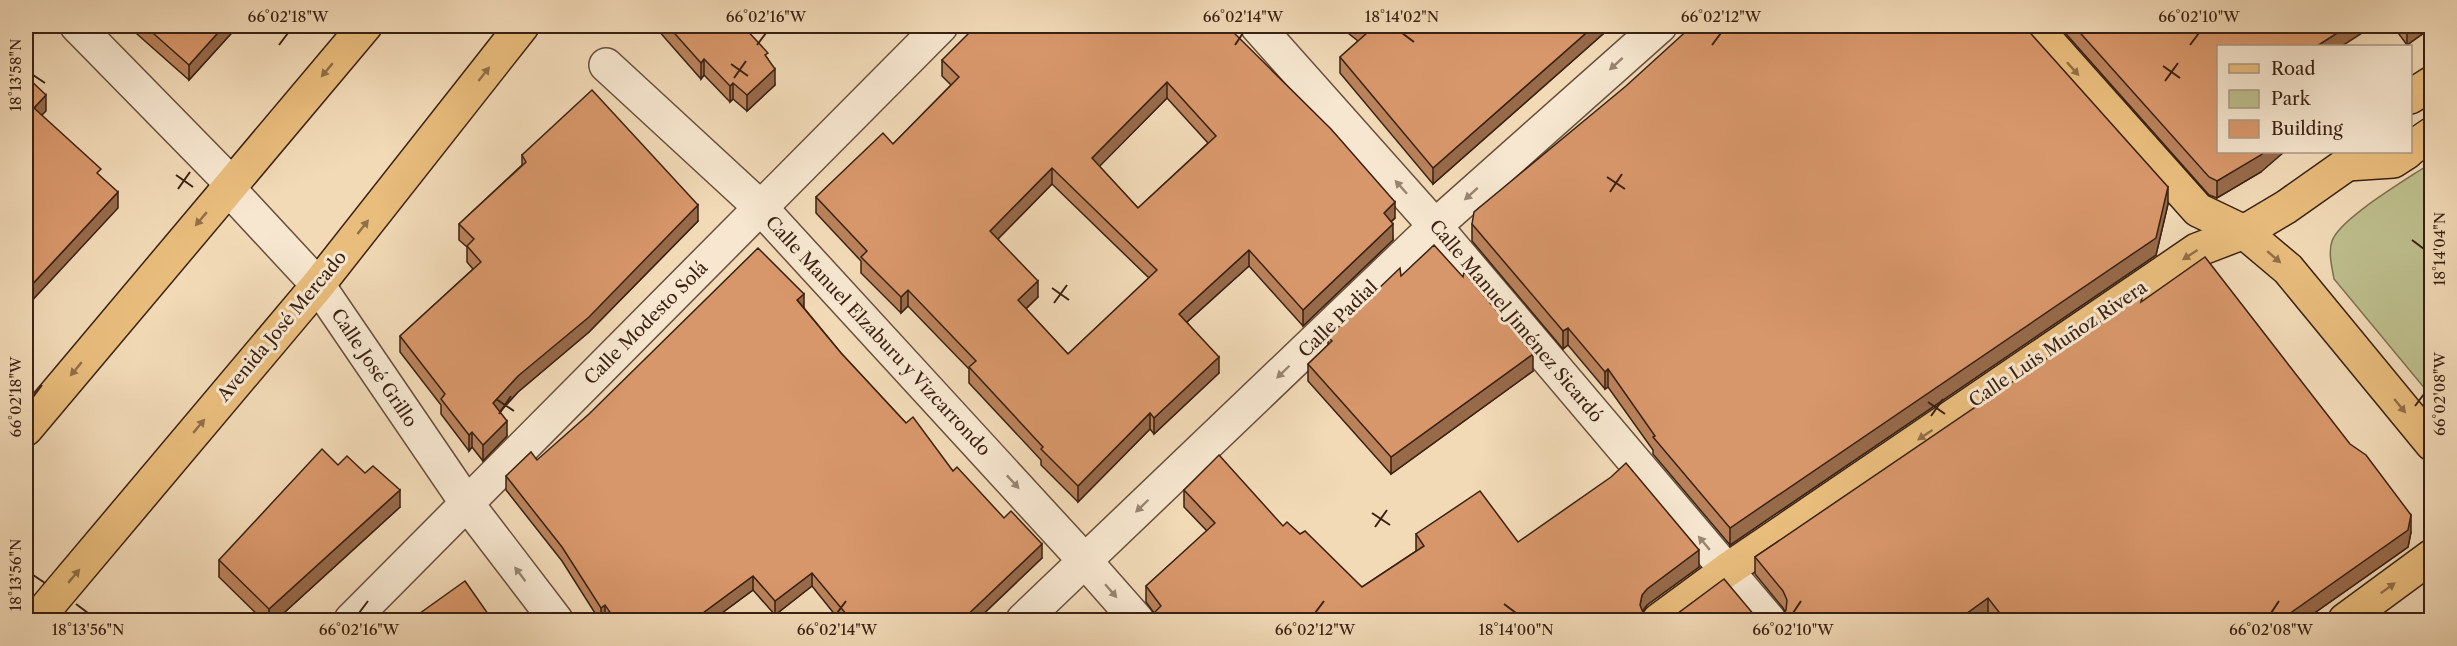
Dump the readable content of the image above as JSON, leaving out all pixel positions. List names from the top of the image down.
{
  "streets": {
    "main road": ["Avenida José Mercado", "Calle Luis Muñoz Rivera"],
    "street": [
      "Calle Padial",
      "Calle Manuel Jiménez Sicardó",
      "Calle Modesto Solá",
      "Calle Manuel Elzaburu y Vizcarrondo",
      "Calle José Grillo"
    ]
  },
  "crossings": [
    ["Calle Padial", "Calle Manuel Jiménez Sicardó"],
    ["Calle Padial", "Calle Manuel Elzaburu y Vizcarrondo"],
    ["Calle Manuel Jiménez Sicardó", "Calle Luis Muñoz Rivera"],
    ["Calle Modesto Solá", "Calle Manuel Elzaburu y Vizcarrondo"],
    ["Calle Modesto Solá", "Calle José Grillo"],
    ["Avenida José Mercado", "Calle José Grillo"]
  ],
  "one_way": [
    "Calle Padial",
    "Calle Manuel Jiménez Sicardó",
    "Calle Manuel Elzaburu y Vizcarrondo",
    "Calle Luis Muñoz Rivera"
  ],
  "legend": ["Road", "Park", "Building"],
  "coordinates": [
    "66°02'18\"W",
    "66°02'16\"W",
    "66°02'14\"W",
    "18°14'02\"N",
    "66°02'12\"W",
    "66°02'10\"W",
    "18°13'58\"N",
    "18°14'04\"N",
    "66°02'08\"W",
    "18°13'56\"N",
    "18°14'00\"N"
  ]
}
